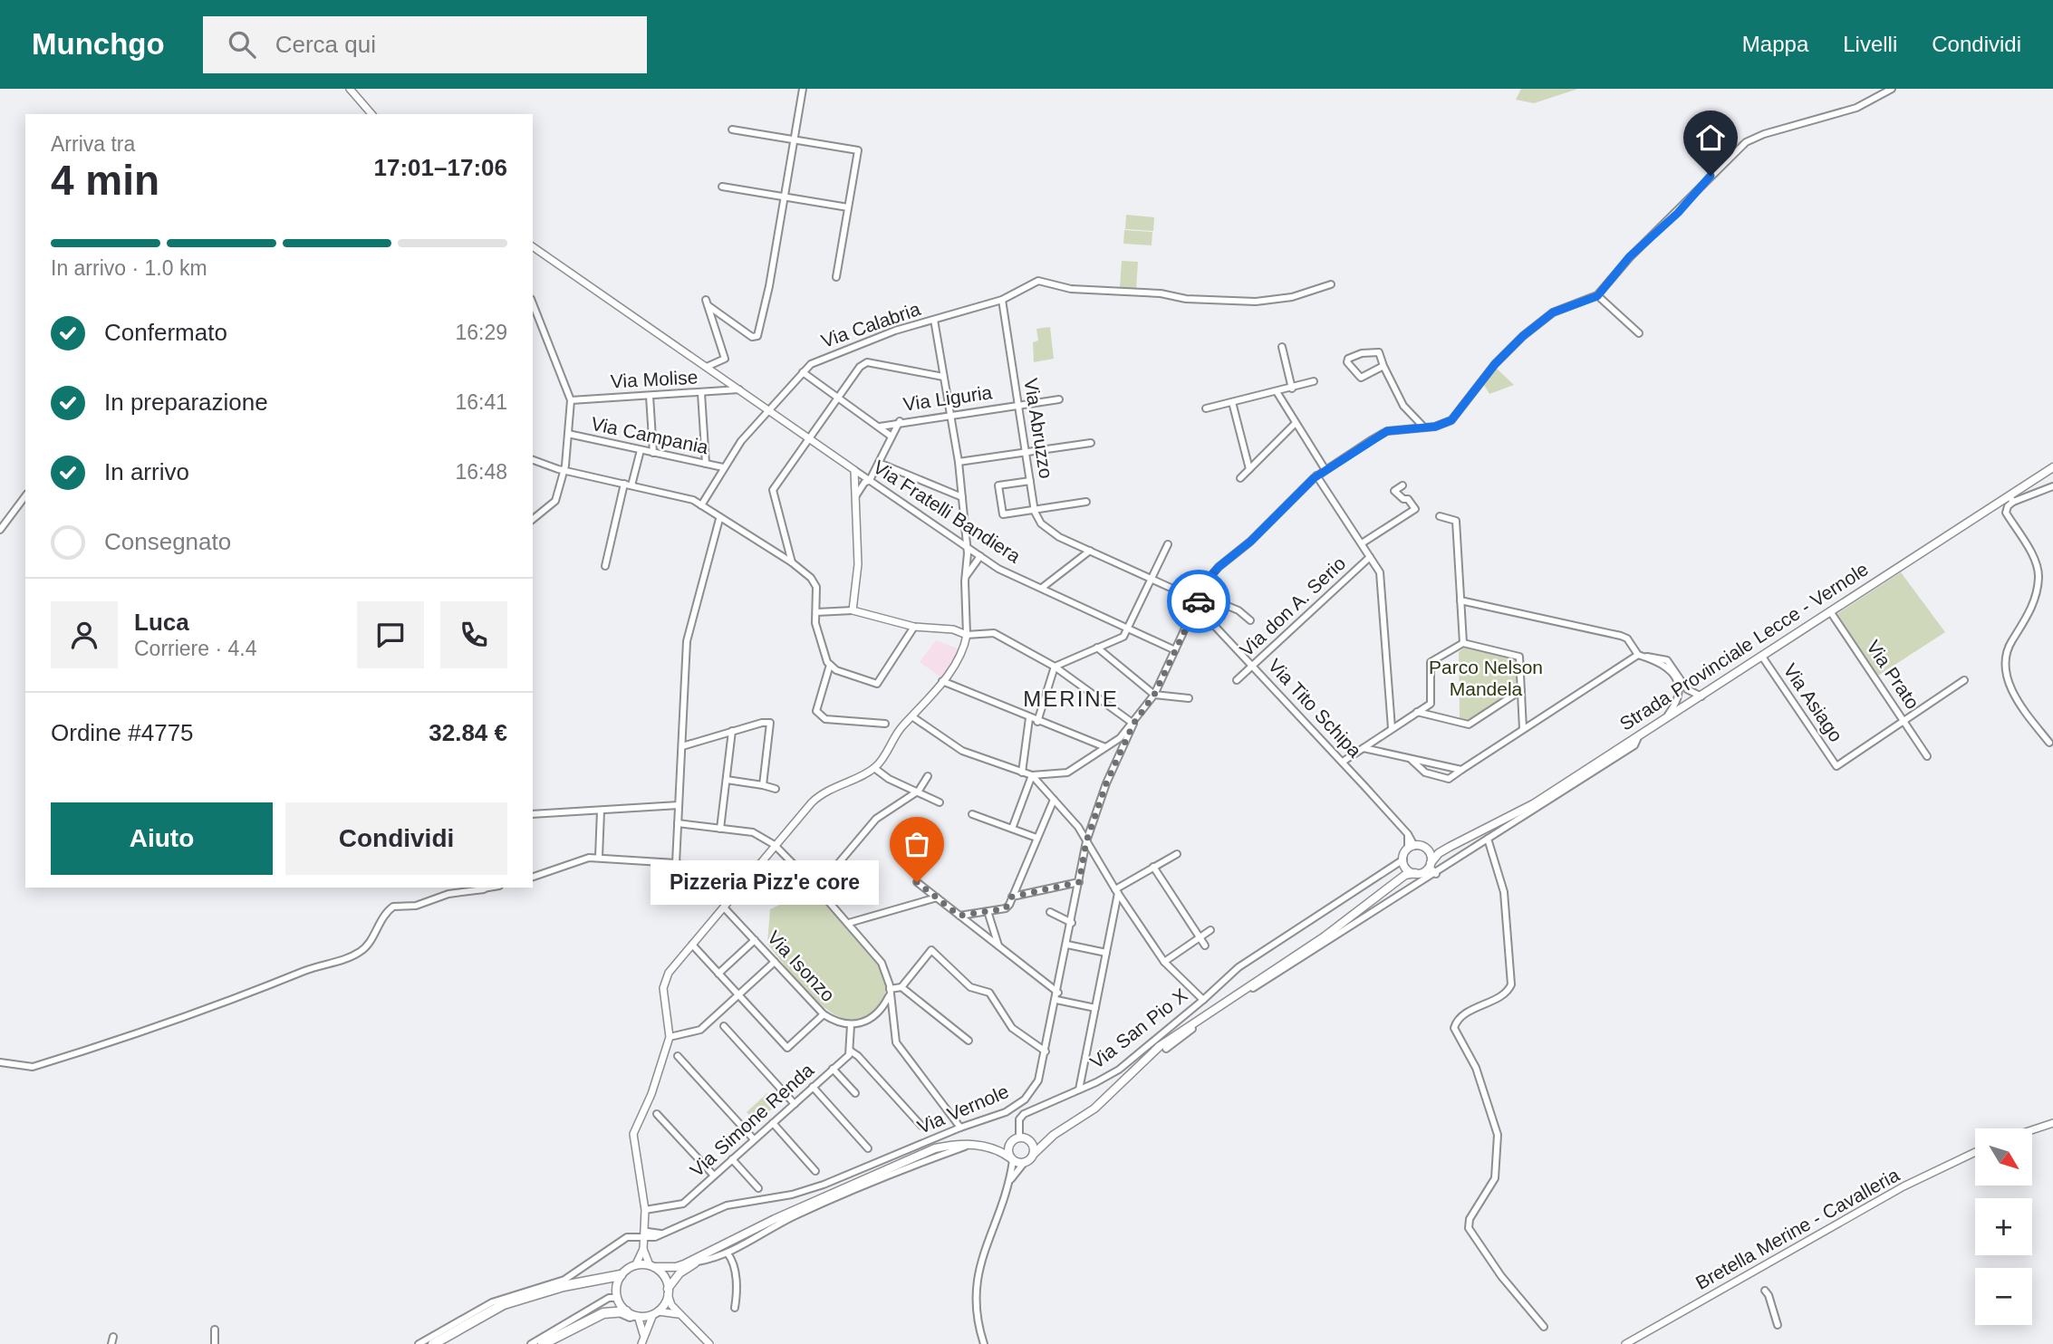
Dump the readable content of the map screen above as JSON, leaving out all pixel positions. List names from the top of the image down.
{
  "streets": {
    "main road": ["Strada Provinciale Lecce - Vernole"],
    "street": [
      "Via Calabria",
      "Via Molise",
      "Via Liguria",
      "Via Abruzzo",
      "Via Campania",
      "Via Fratelli Bandiera",
      "Via don A. Serio",
      "Via Prato",
      "Via Asiago",
      "Via Tito Schipa",
      "Via Isonzo",
      "Via San Pio X",
      "Via Vernole",
      "Via Simone Renda",
      "Bretella Merine - Cavalleria"
    ]
  },
  "crossings": [
    ["Via Calabria", "Via Abruzzo"],
    ["Via Calabria", "Via Campania"],
    ["Via Calabria", "Via Fratelli Bandiera"],
    ["Via Molise", "Via Fratelli Bandiera"],
    ["Via Liguria", "Via Abruzzo"],
    ["Via don A. Serio", "Via Tito Schipa"],
    ["Strada Provinciale Lecce - Vernole", "Via Prato"],
    ["Strada Provinciale Lecce - Vernole", "Via Asiago"],
    ["Strada Provinciale Lecce - Vernole", "Via Tito Schipa"],
    ["Strada Provinciale Lecce - Vernole", "Via San Pio X"],
    ["Via Prato", "Via Asiago"],
    ["Via San Pio X", "Via Vernole"]
  ],
  "districts": ["MERINE"],
  "parks": ["Parco Nelson Mandela"],
  "places": ["Pizzeria Pizz'e core"],
  "north": "bottom right",
  "page": {
    "header": "Munchgo",
    "search": "Cerca qui",
    "nav": ["Mappa", "Livelli", "Condividi"],
    "heading": ["4 min", "Arriva tra", "17:01–17:06"],
    "panel": [
      "Luca",
      "Corriere · 4.4",
      "Ordine #4775",
      "32.84 €"
    ],
    "bar": "In arrivo · 1.0 km",
    "list": [
      ["Confermato", "16:29"],
      ["In preparazione", "16:41"],
      ["In arrivo", "16:48"],
      "Consegnato"
    ],
    "buttons": ["Aiuto", "Condividi"],
    "bubble": "Pizzeria Pizz'e core",
    "map_buttons": ["+", "−"]
  }
}
